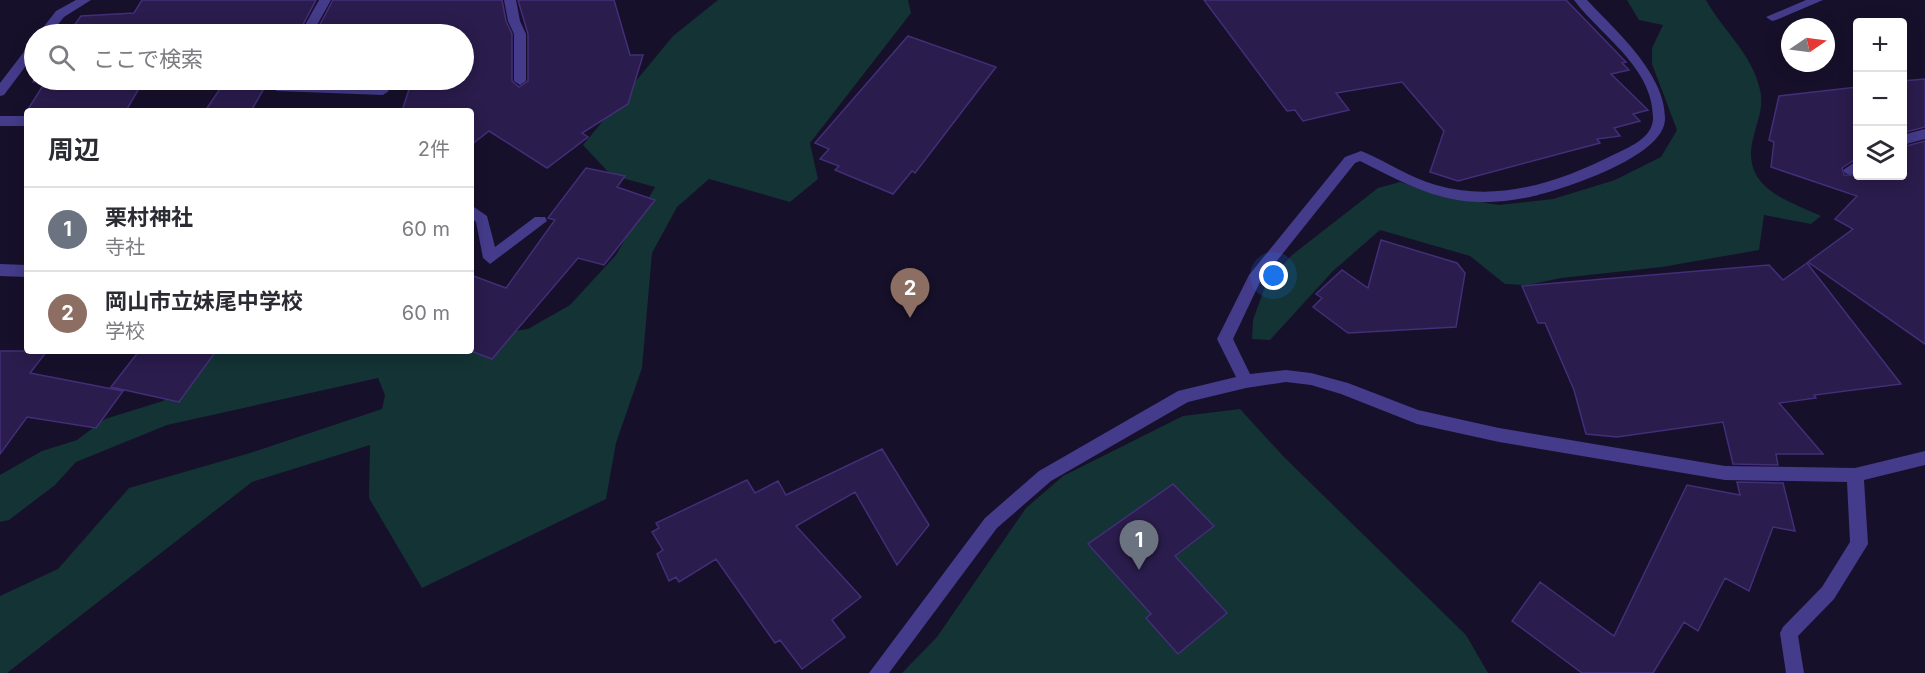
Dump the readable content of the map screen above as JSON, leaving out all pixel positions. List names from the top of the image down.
{
  "north": "right",
  "page": {
    "map_buttons": ["+", "−"],
    "search": "ここで検索",
    "heading": ["周辺", "2件"],
    "list": [
      {
        "mark": "1",
        "name": "栗村神社",
        "note": "寺社",
        "value": "60 m"
      },
      {
        "mark": "2",
        "name": "岡山市立妹尾中学校",
        "note": "学校",
        "value": "60 m"
      }
    ],
    "pins": ["2", "1"]
  }
}
